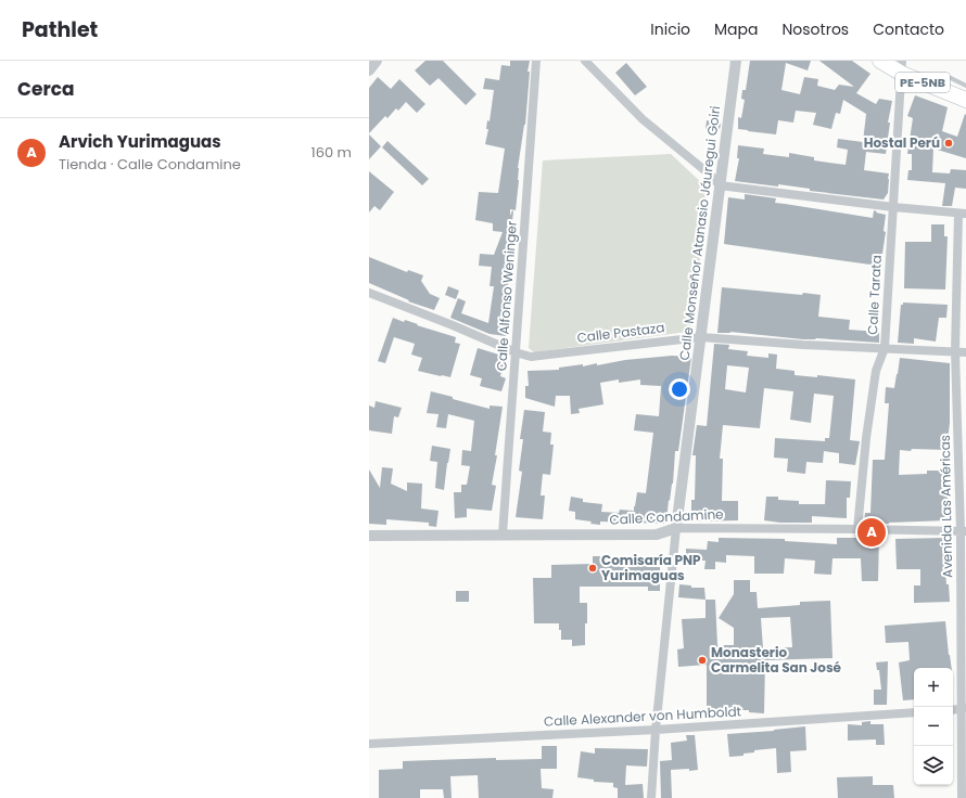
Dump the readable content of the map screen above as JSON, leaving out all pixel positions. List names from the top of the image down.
{
  "streets": {
    "highway": ["PE-5NB"],
    "street": [
      "Calle Monseñor Atanasio Jáuregui Goiri",
      "Calle Tarata",
      "Calle Alfonso Weninger",
      "Calle Pastaza",
      "Avenida Las Américas",
      "Calle Condamine",
      "Calle Alexander von Humboldt"
    ]
  },
  "crossings": [
    ["PE-5NB", "Calle Tarata"],
    ["Calle Monseñor Atanasio Jáuregui Goiri", "Calle Pastaza"],
    ["Calle Monseñor Atanasio Jáuregui Goiri", "Calle Condamine"],
    ["Calle Monseñor Atanasio Jáuregui Goiri", "Calle Alexander von Humboldt"],
    ["Calle Tarata", "Calle Pastaza"],
    ["Calle Tarata", "Calle Condamine"],
    ["Calle Alfonso Weninger", "Calle Pastaza"],
    ["Calle Alfonso Weninger", "Calle Condamine"],
    ["Calle Pastaza", "Avenida Las Américas"],
    ["Avenida Las Américas", "Calle Condamine"]
  ],
  "places": ["Hostal Perú", "Comisaría PNP Yurimaguas", "Monasterio Carmelita San José"],
  "page": {
    "header": "Pathlet",
    "nav": [
      "Inicio",
      "Mapa",
      "Nosotros",
      "Contacto"
    ],
    "heading": "Cerca",
    "list": [
      {
        "mark": "A",
        "name": "Arvich Yurimaguas",
        "note": "Tienda · Calle Condamine",
        "value": "160 m"
      }
    ],
    "pins": "A",
    "map_buttons": ["+", "−"]
  }
}
